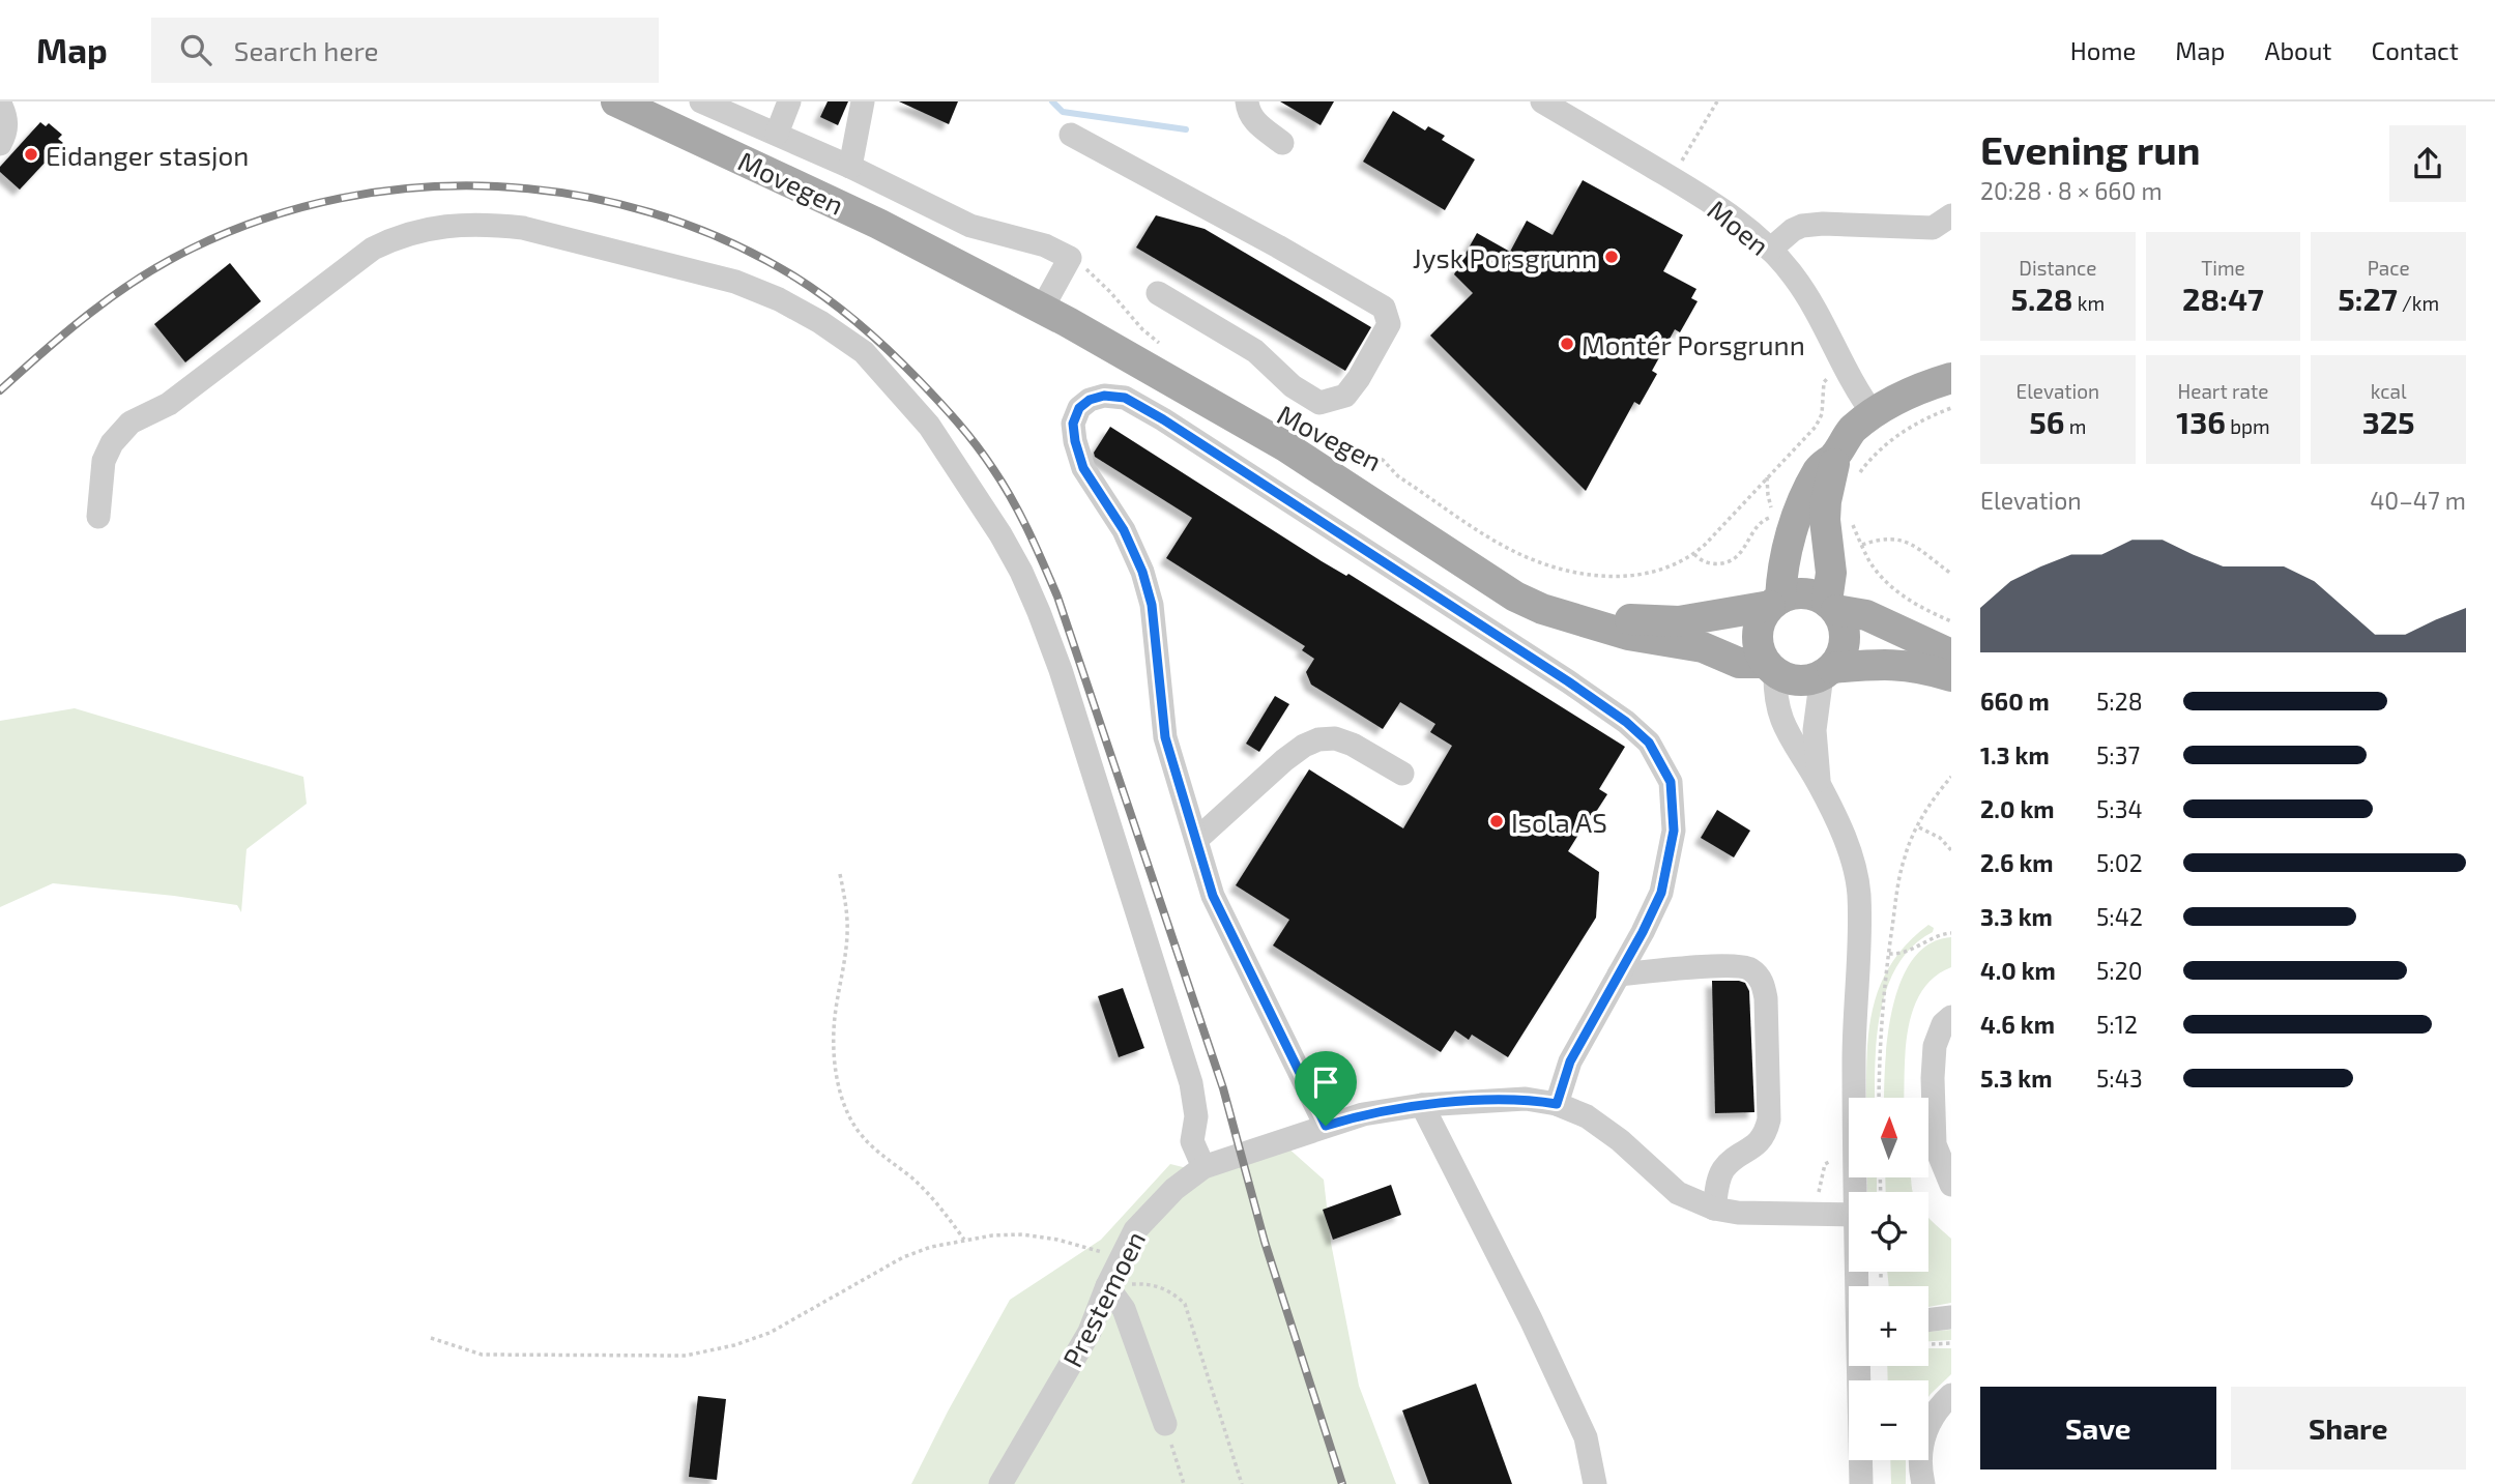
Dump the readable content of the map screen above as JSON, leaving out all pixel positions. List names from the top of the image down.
{
  "streets": {
    "main road": ["Movegen"],
    "street": ["Moen", "Prestemoen"]
  },
  "places": [
    "Eidanger stasjon",
    "Jysk Porsgrunn",
    "Montér Porsgrunn",
    "Isola AS"
  ],
  "north": "top",
  "page": {
    "header": "Map",
    "search": "Search here",
    "nav": [
      "Home",
      "Map",
      "About",
      "Contact"
    ],
    "heading": ["Evening run", "20:28 · 8 × 660 m"],
    "stats": [
      ["Distance", "5.28 km"],
      ["Time", "28:47"],
      ["Pace", "5:27 /km"],
      ["Elevation", "56 m"],
      ["Heart rate", "136 bpm"],
      ["kcal", "325"]
    ],
    "chart": ["Elevation", "40–47 m"],
    "list": [
      {
        "name": "660 m",
        "note": "5:28"
      },
      {
        "name": "1.3 km",
        "note": "5:37"
      },
      {
        "name": "2.0 km",
        "note": "5:34"
      },
      {
        "name": "2.6 km",
        "note": "5:02"
      },
      {
        "name": "3.3 km",
        "note": "5:42"
      },
      {
        "name": "4.0 km",
        "note": "5:20"
      },
      {
        "name": "4.6 km",
        "note": "5:12"
      },
      {
        "name": "5.3 km",
        "note": "5:43"
      }
    ],
    "map_buttons": ["+", "−"],
    "buttons": ["Save", "Share"]
  }
}
